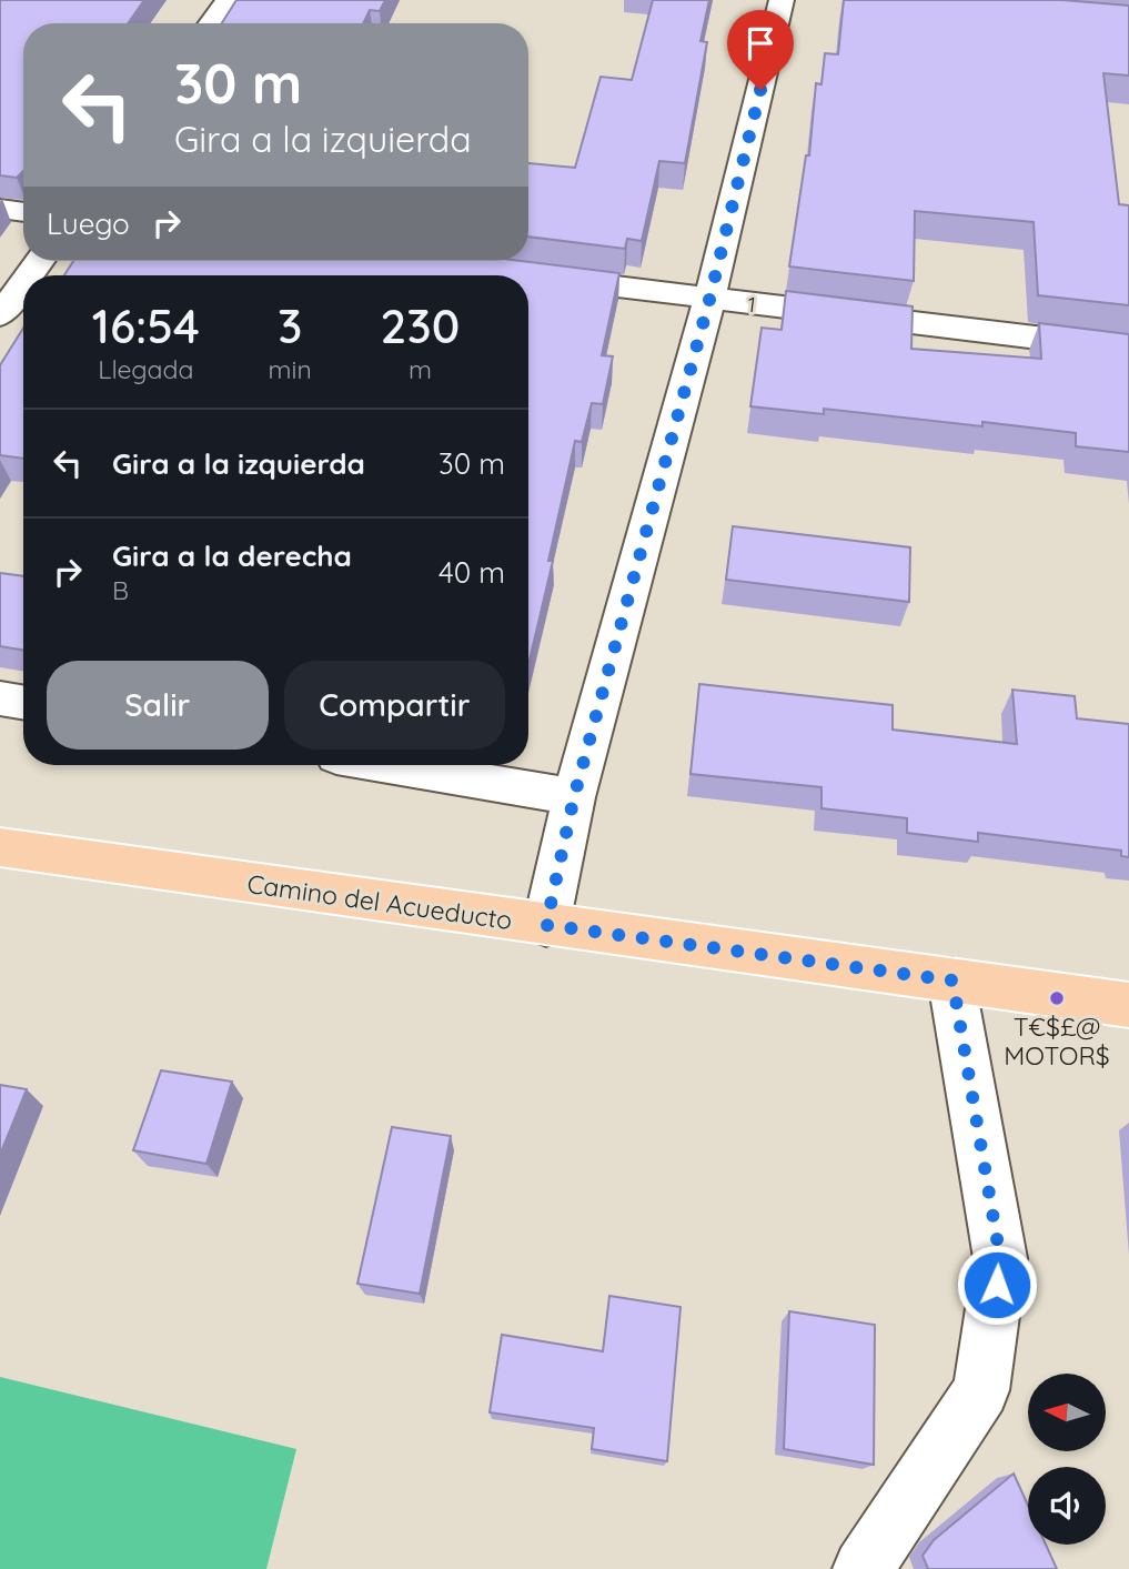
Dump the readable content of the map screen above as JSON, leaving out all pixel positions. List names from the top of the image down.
{
  "streets": {
    "main road": ["Camino del Acueducto"],
    "street": ["1"]
  },
  "places": ["T€$£@ MOTOR$"],
  "north": "left",
  "page": {
    "turn": ["30 m", "Gira a la izquierda"],
    "then": "Luego",
    "eta": [
      "16:54",
      "Llegada",
      "3",
      "min",
      "230",
      "m"
    ],
    "list": [
      {
        "name": "Gira a la izquierda",
        "value": "30 m"
      },
      {
        "name": "Gira a la derecha",
        "note": "B",
        "value": "40 m"
      }
    ],
    "buttons": ["Salir", "Compartir"]
  }
}
